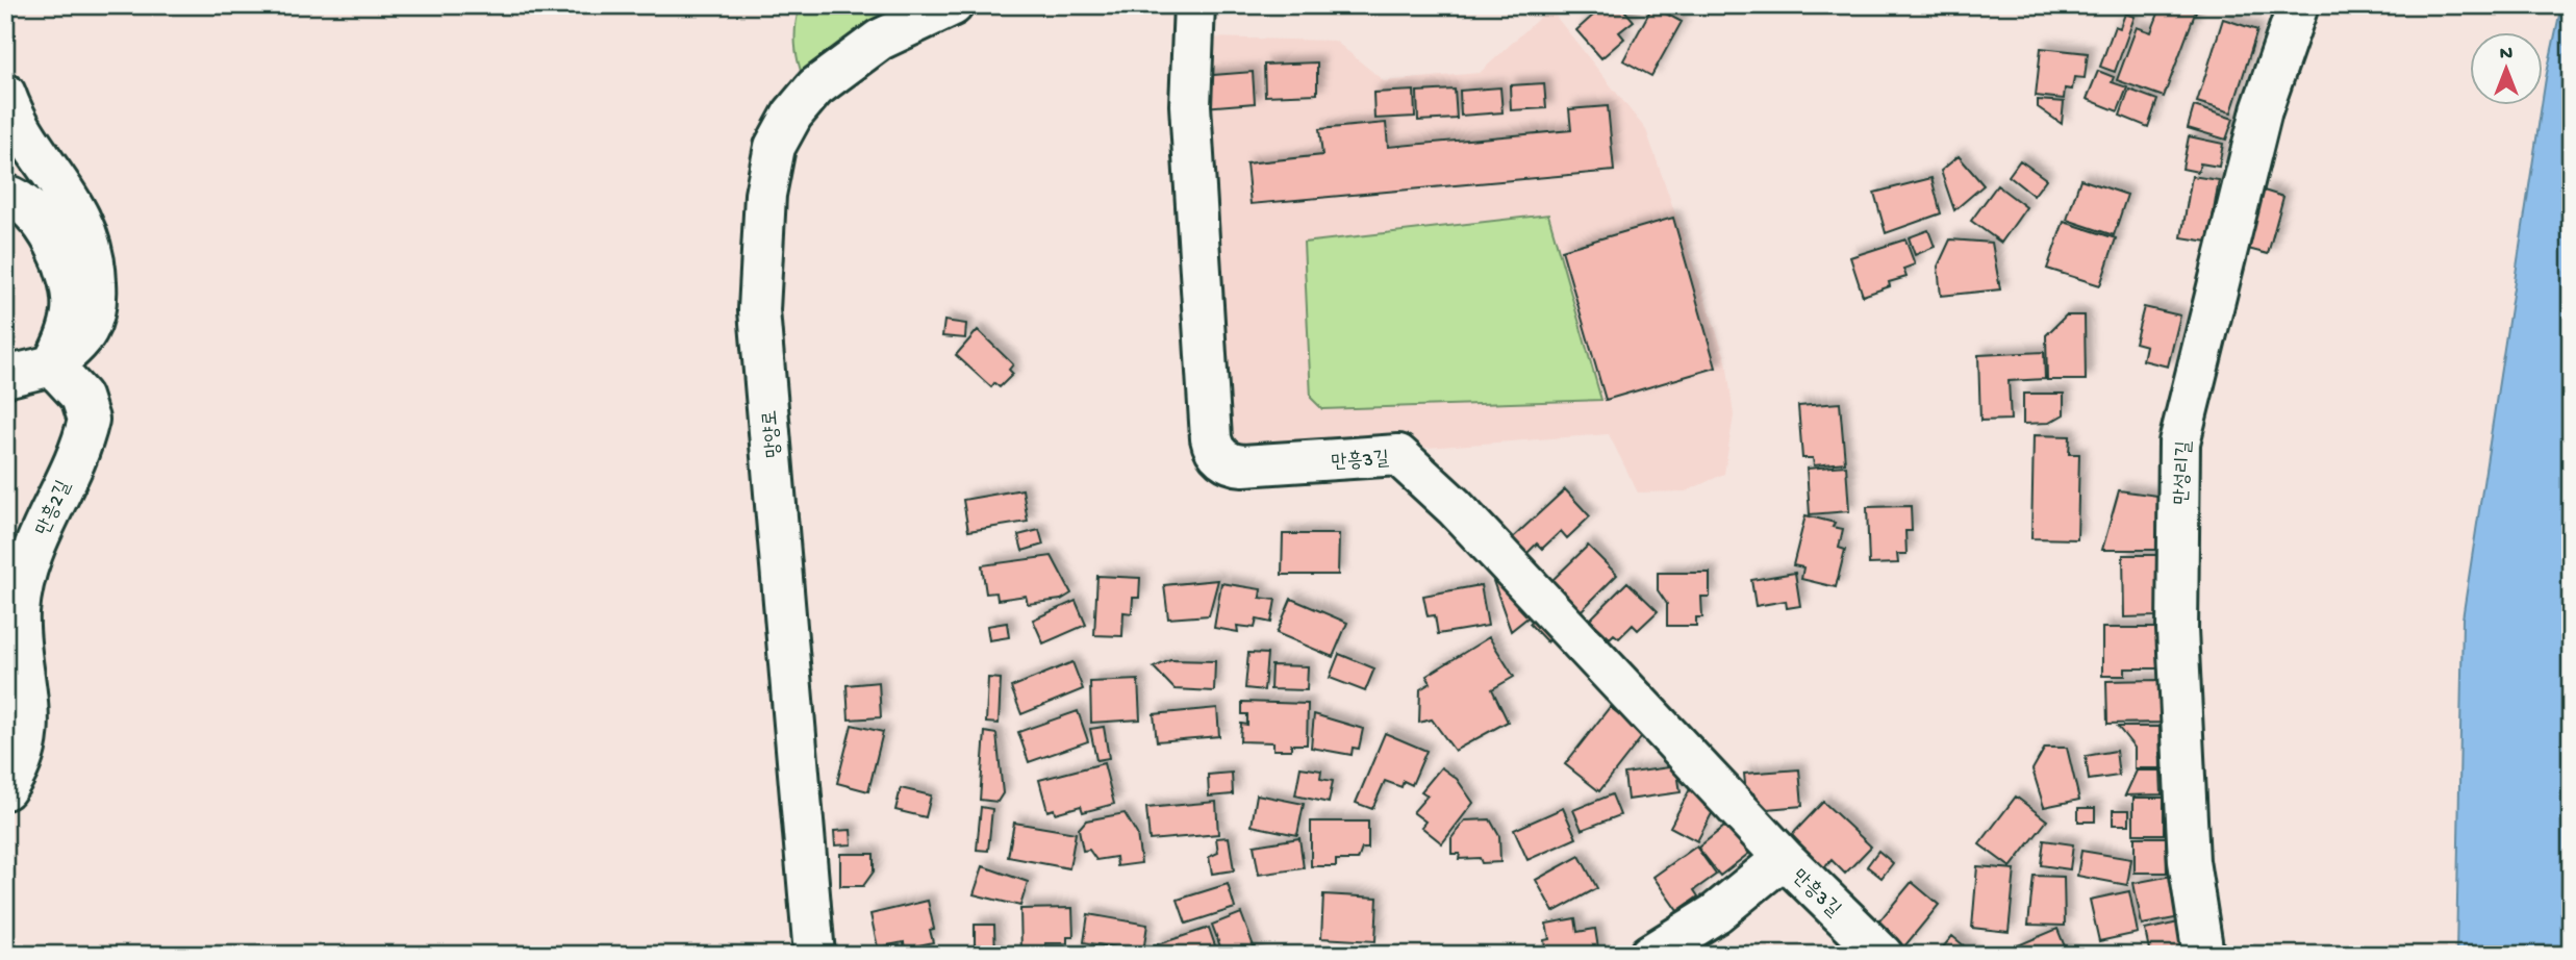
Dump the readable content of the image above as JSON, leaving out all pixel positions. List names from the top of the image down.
{
  "streets": {
    "street": [
      "망양로",
      "만흥3길",
      "만성리길",
      "만흥2길"
    ]
  },
  "north": "top"
}
